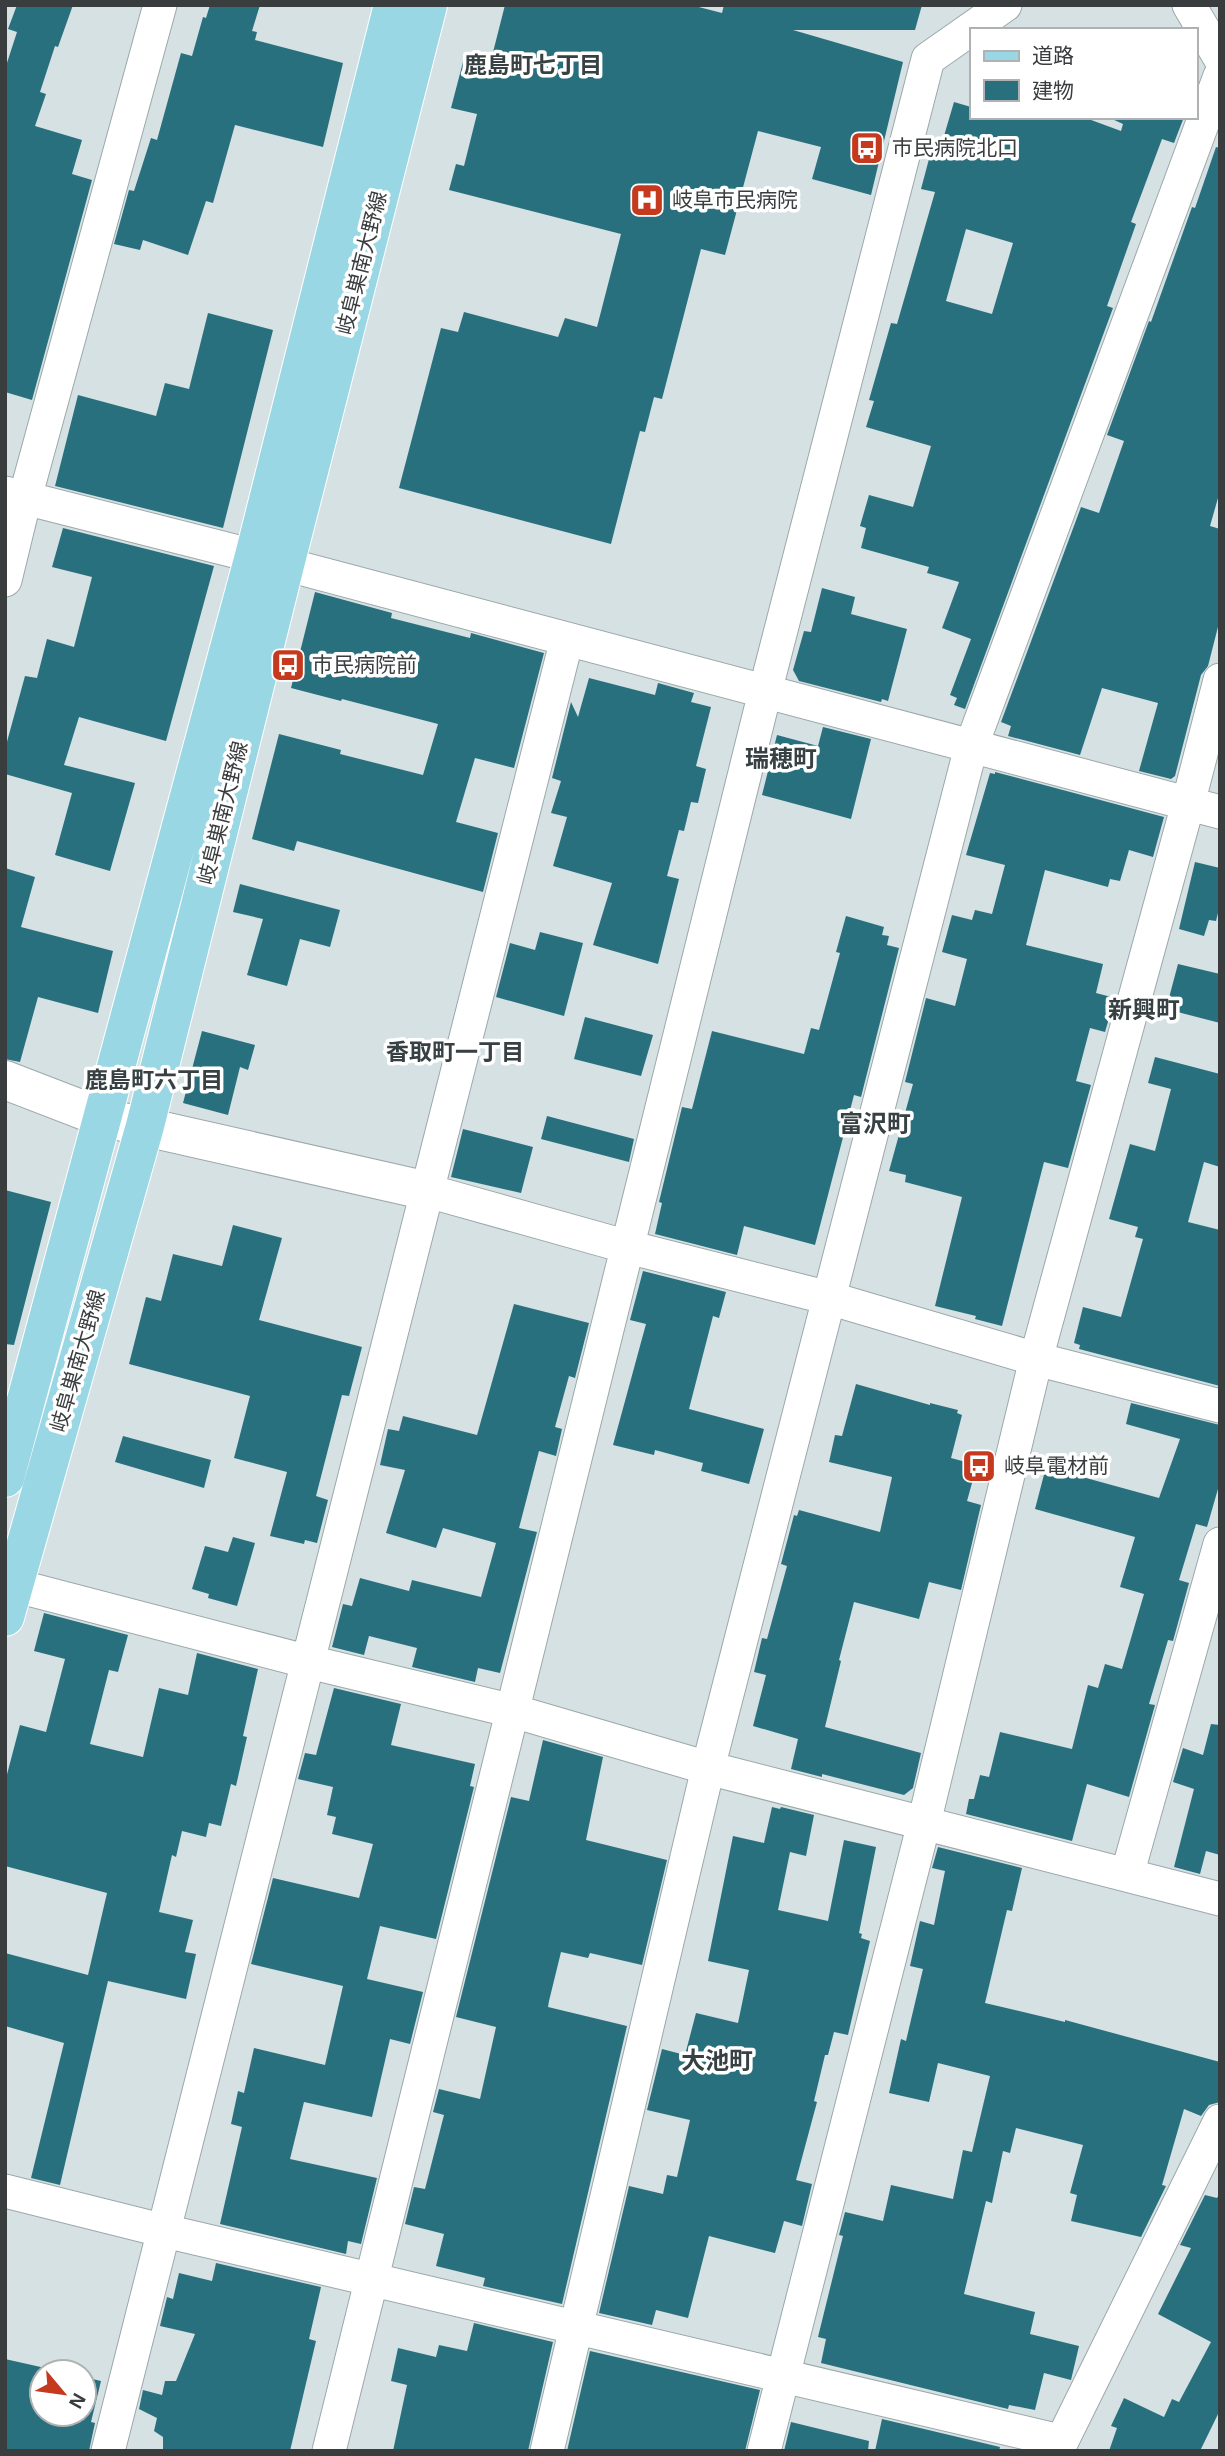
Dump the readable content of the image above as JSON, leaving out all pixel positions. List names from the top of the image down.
{
  "streets": {
    "main road": ["岐阜巣南大野線"]
  },
  "districts": [
    "鹿島町七丁目",
    "瑞穂町",
    "新興町",
    "香取町一丁目",
    "鹿島町六丁目",
    "富沢町",
    "大池町"
  ],
  "places": {
    "bus stop": ["市民病院北口", "市民病院前", "岐阜電材前"],
    "hospital": ["岐阜市民病院"]
  },
  "legend": ["道路", "建物"],
  "north": "bottom right"
}
